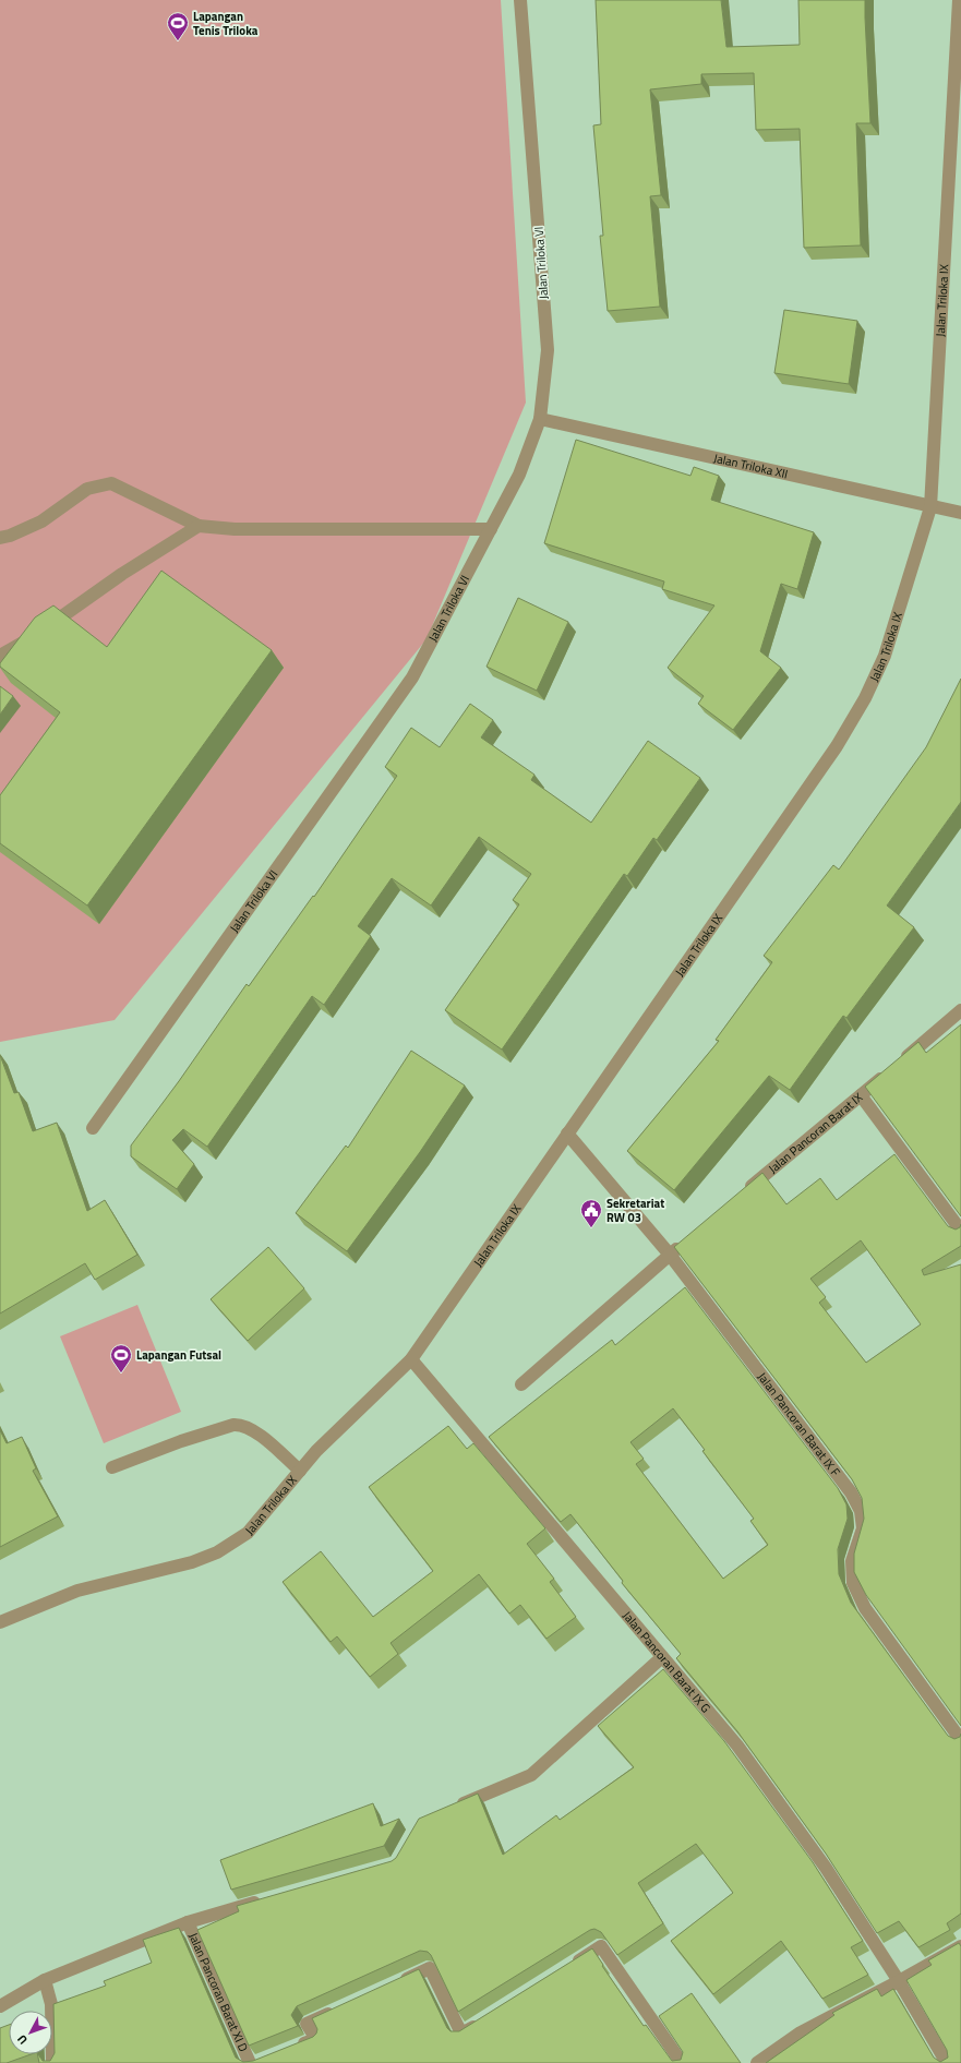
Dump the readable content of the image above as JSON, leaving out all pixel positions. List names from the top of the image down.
{
  "streets": {
    "street": [
      "Jalan Triloka VI",
      "Jalan Triloka IX",
      "Jalan Triloka XII",
      "Jalan Pancoran Barat IX",
      "Jalan Pancoran Barat IX F",
      "Jalan Pancoran Barat IX G",
      "Jalan Pancoran Barat XI D"
    ]
  },
  "crossings": [
    ["Jalan Triloka VI", "Jalan Triloka XII"],
    ["Jalan Triloka IX", "Jalan Triloka XII"],
    ["Jalan Triloka IX", "Jalan Pancoran Barat IX F"],
    ["Jalan Triloka IX", "Jalan Pancoran Barat IX G"]
  ],
  "places": {
    "sports": ["Lapangan Tenis Triloka", "Lapangan Futsal"],
    "public building": ["Sekretariat RW 03"]
  },
  "north": "bottom left"
}
